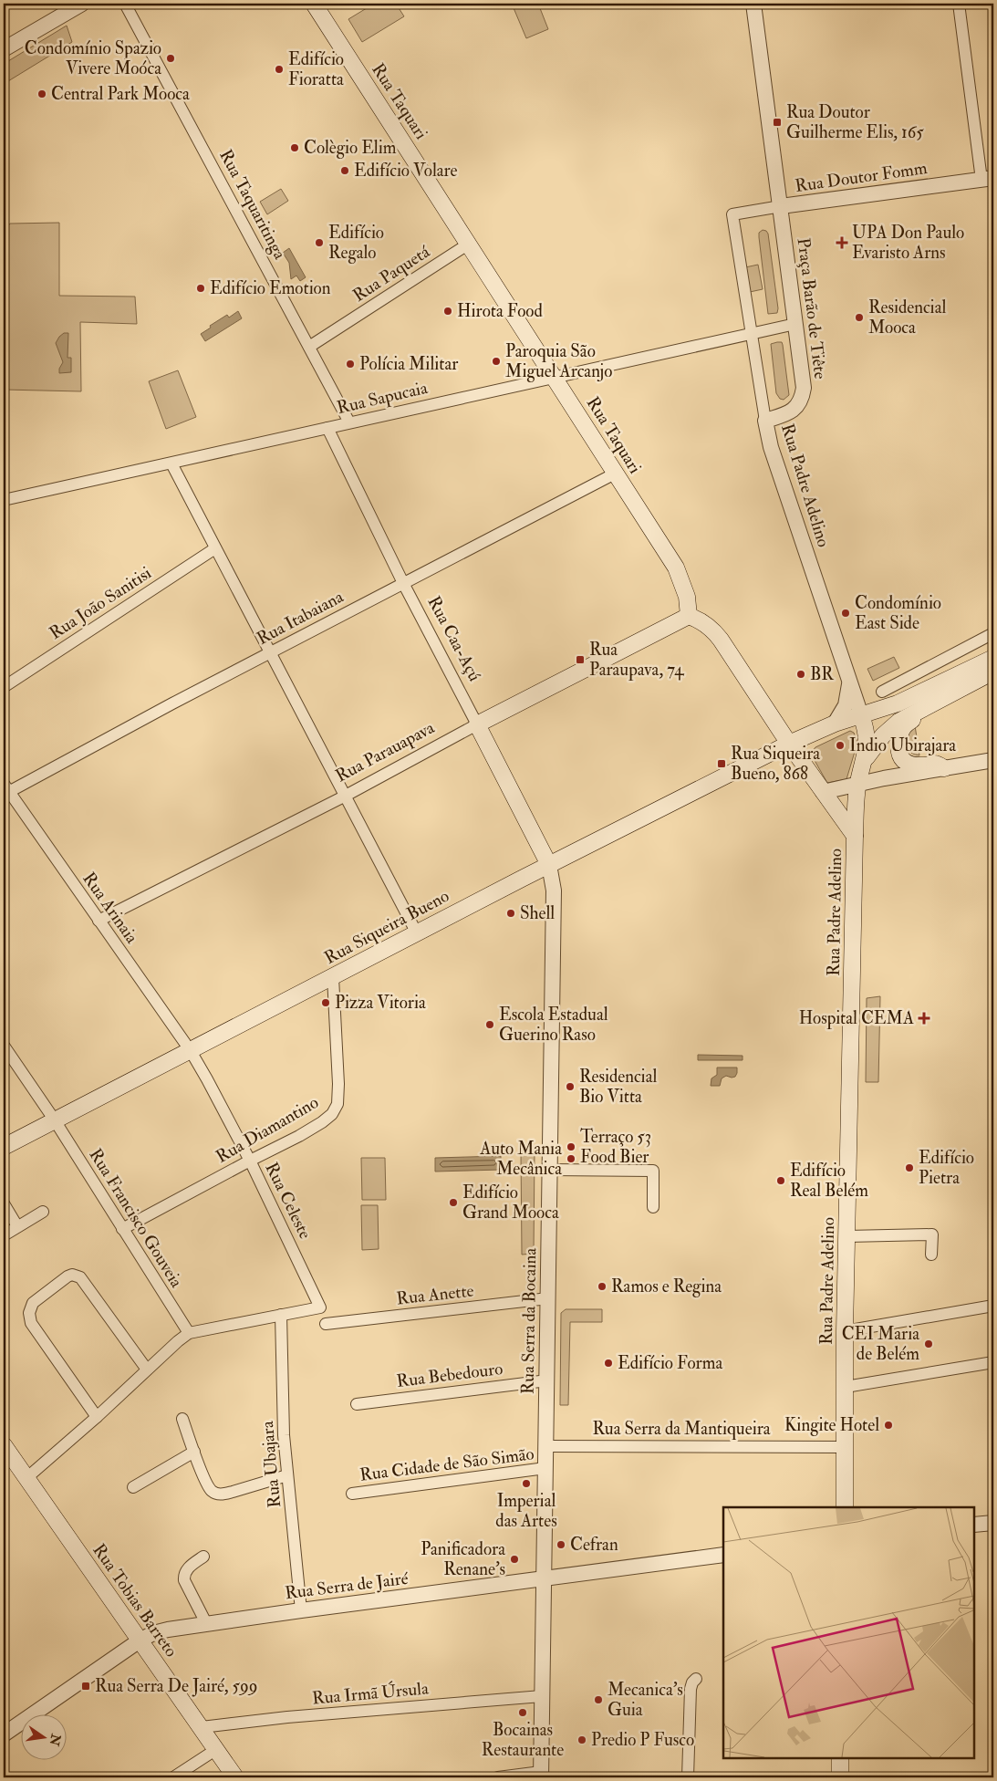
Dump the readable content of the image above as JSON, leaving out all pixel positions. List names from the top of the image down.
{
  "streets": {
    "main road": [
      "Rua Taquari",
      "Rua Padre Adelino",
      "Rua Caa-Açú",
      "Rua Parauapava",
      "Rua Siqueira Bueno",
      "Rua Tobias Barreto"
    ],
    "street": [
      "Rua Doutor Fomm",
      "Rua Taquaritinga",
      "Rua Paquetá",
      "Praça Barão de Tiête",
      "Rua Sapucaia",
      "Rua João Sanitisi",
      "Rua Itabaiana",
      "Rua Arinaia",
      "Rua Diamantino",
      "Rua Celeste",
      "Rua Francisco Gouveia",
      "Rua Anette",
      "Rua Serra da Bocaina",
      "Rua Bebedouro",
      "Rua Serra da Mantiqueira",
      "Rua Ubajara",
      "Rua Cidade de São Simão",
      "Rua Serra de Jairé",
      "Rua Irmã Úrsula"
    ]
  },
  "crossings": [
    ["Rua Taquari", "Rua Paquetá"],
    ["Rua Taquari", "Rua Sapucaia"],
    ["Rua Taquari", "Rua Itabaiana"],
    ["Rua Taquari", "Rua Parauapava"],
    ["Rua Doutor Fomm", "Praça Barão de Tiête"],
    ["Rua Doutor Fomm", "Rua Padre Adelino"],
    ["Rua Taquaritinga", "Rua Paquetá"],
    ["Rua Taquaritinga", "Rua Sapucaia"],
    ["Praça Barão de Tiête", "Rua Sapucaia"],
    ["Praça Barão de Tiête", "Rua Padre Adelino"],
    ["Rua Sapucaia", "Rua Padre Adelino"],
    ["Rua Sapucaia", "Rua Caa-Açú"],
    ["Rua Padre Adelino", "Rua Siqueira Bueno"],
    ["Rua Padre Adelino", "Rua Serra da Mantiqueira"],
    ["Rua Itabaiana", "Rua Caa-Açú"],
    ["Rua Itabaiana", "Rua Arinaia"],
    ["Rua Caa-Açú", "Rua Parauapava"],
    ["Rua Caa-Açú", "Rua Siqueira Bueno"],
    ["Rua Caa-Açú", "Rua Serra da Bocaina"],
    ["Rua Parauapava", "Rua Arinaia"],
    ["Rua Arinaia", "Rua Siqueira Bueno"],
    ["Rua Arinaia", "Rua Celeste"],
    ["Rua Siqueira Bueno", "Rua Diamantino"],
    ["Rua Siqueira Bueno", "Rua Celeste"],
    ["Rua Siqueira Bueno", "Rua Francisco Gouveia"],
    ["Rua Siqueira Bueno", "Rua Serra da Bocaina"],
    ["Rua Diamantino", "Rua Celeste"],
    ["Rua Diamantino", "Rua Francisco Gouveia"],
    ["Rua Celeste", "Rua Ubajara"],
    ["Rua Anette", "Rua Serra da Bocaina"],
    ["Rua Serra da Bocaina", "Rua Bebedouro"],
    ["Rua Serra da Bocaina", "Rua Serra da Mantiqueira"],
    ["Rua Serra da Bocaina", "Rua Cidade de São Simão"],
    ["Rua Serra da Bocaina", "Rua Serra de Jairé"],
    ["Rua Serra da Bocaina", "Rua Irmã Úrsula"],
    ["Rua Ubajara", "Rua Serra de Jairé"],
    ["Rua Serra de Jairé", "Rua Tobias Barreto"],
    ["Rua Tobias Barreto", "Rua Irmã Úrsula"]
  ],
  "places": {
    "other": [
      "Condomínio Spazio Vivere Moóca",
      "Edifício Fioratta",
      "Central Park Mooca",
      "Colègio Elim",
      "Edifício Volare",
      "Edifício Regalo",
      "Edifício Emotion",
      "Hirota Food",
      "Residencial Mooca",
      "Paroquia São Miguel Arcanjo",
      "Polícia Militar",
      "Condomínio East Side",
      "BR",
      "Indio Ubirajara",
      "Shell",
      "Pizza Vitoria",
      "Escola Estadual Guerino Raso",
      "Residencial Bio Vitta",
      "Terraço 53 Food Bier",
      "Auto Mania Mecânica",
      "Edifício Pietra",
      "Edifício Real Belém",
      "Edifício Grand Mooca",
      "Ramos e Regina",
      "CEI Maria de Belém",
      "Edifício Forma",
      "Kingite Hotel",
      "Imperial das Artes",
      "Cefran",
      "Panificadora Renane's",
      "Mecanica's Guia",
      "Bocainas Restaurante",
      "Predio P Fusco"
    ],
    "transit": [
      "Rua Doutor Guilherme Elis, 165",
      "Rua Paraupava, 74",
      "Rua Siqueira Bueno, 868",
      "Rua Serra De Jairé, 599"
    ],
    "health": ["UPA Don Paulo Evaristo Arns", "Hospital CEMA"]
  },
  "north": "right"
}
